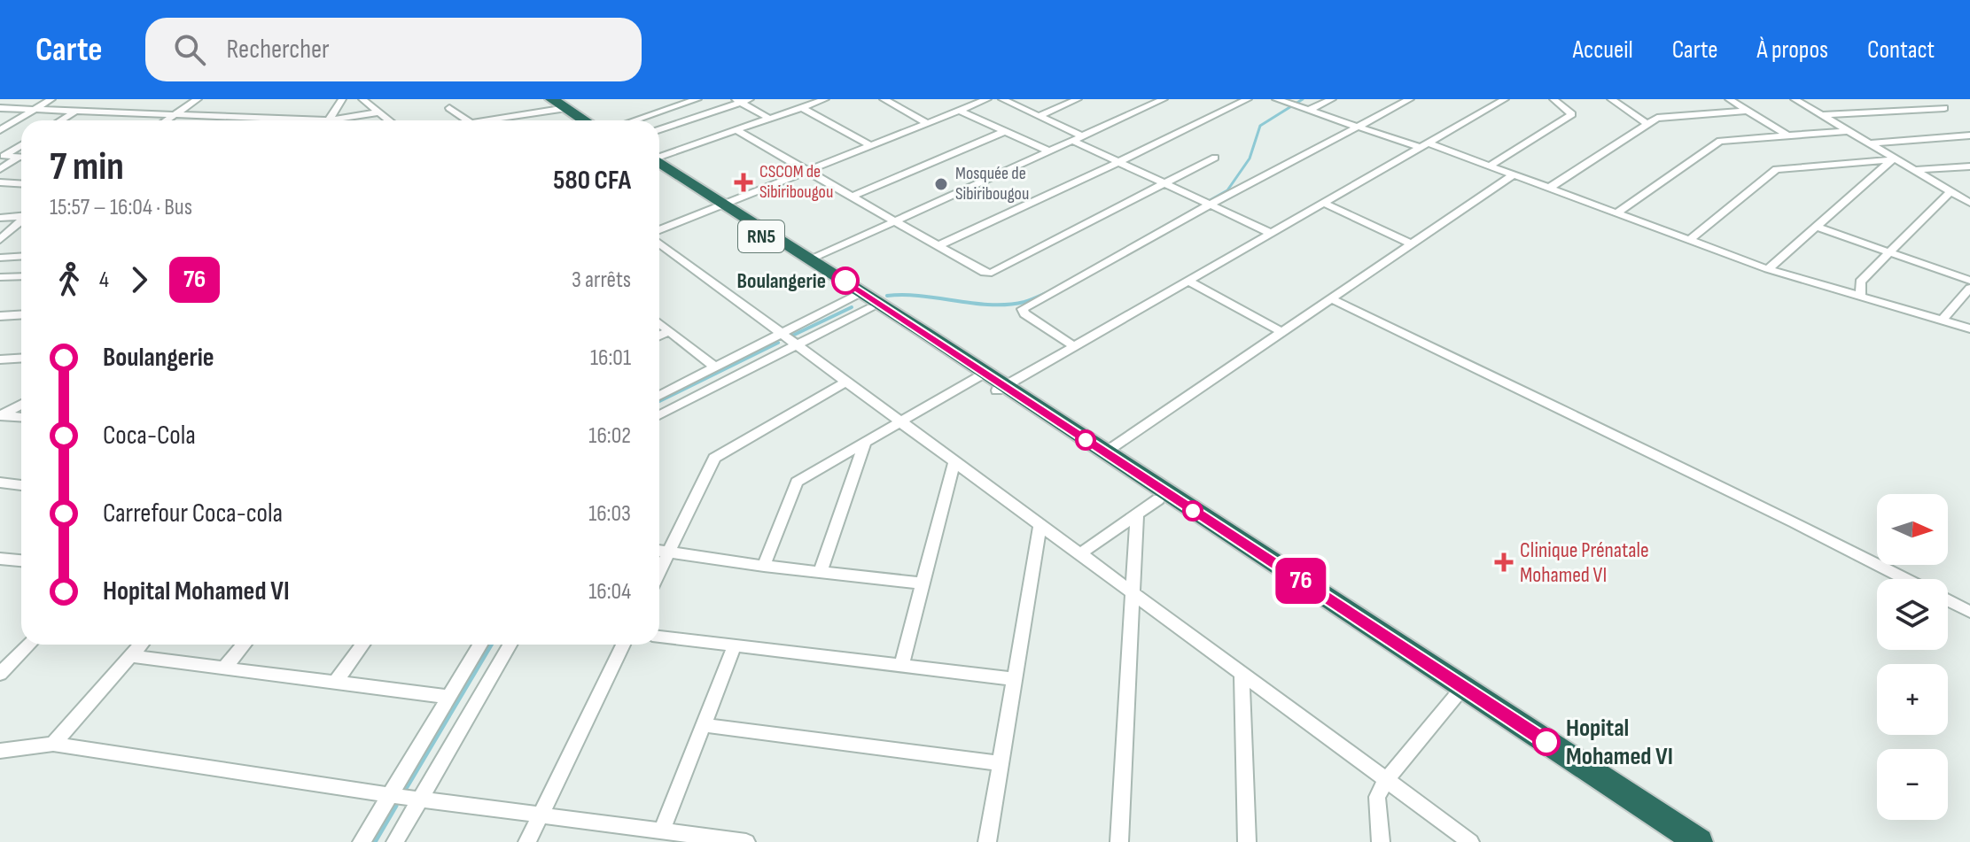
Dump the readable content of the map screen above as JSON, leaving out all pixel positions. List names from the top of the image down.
{
  "streets": {
    "highway": ["RN5"]
  },
  "places": {
    "health": ["CSCOM de Sibiribougou", "Clinique Prénatale Mohamed VI"],
    "other": ["Mosquée de Sibiribougou", "Boulangerie", "Hopital Mohamed VI"]
  },
  "lines": ["bus line 76"],
  "north": "right",
  "page": {
    "header": "Carte",
    "search": "Rechercher",
    "nav": [
      "Accueil",
      "Carte",
      "À propos",
      "Contact"
    ],
    "on_map": "76",
    "heading": ["7 min", "15:57 – 16:04 · Bus", "580 CFA"],
    "legs": ["4", "76", "3 arrêts"],
    "list": [
      {
        "name": "Boulangerie",
        "value": "16:01"
      },
      {
        "name": "Coca-Cola",
        "value": "16:02"
      },
      {
        "name": "Carrefour Coca-cola",
        "value": "16:03"
      },
      {
        "name": "Hopital Mohamed VI",
        "value": "16:04"
      }
    ],
    "map_buttons": ["+", "−"]
  }
}
